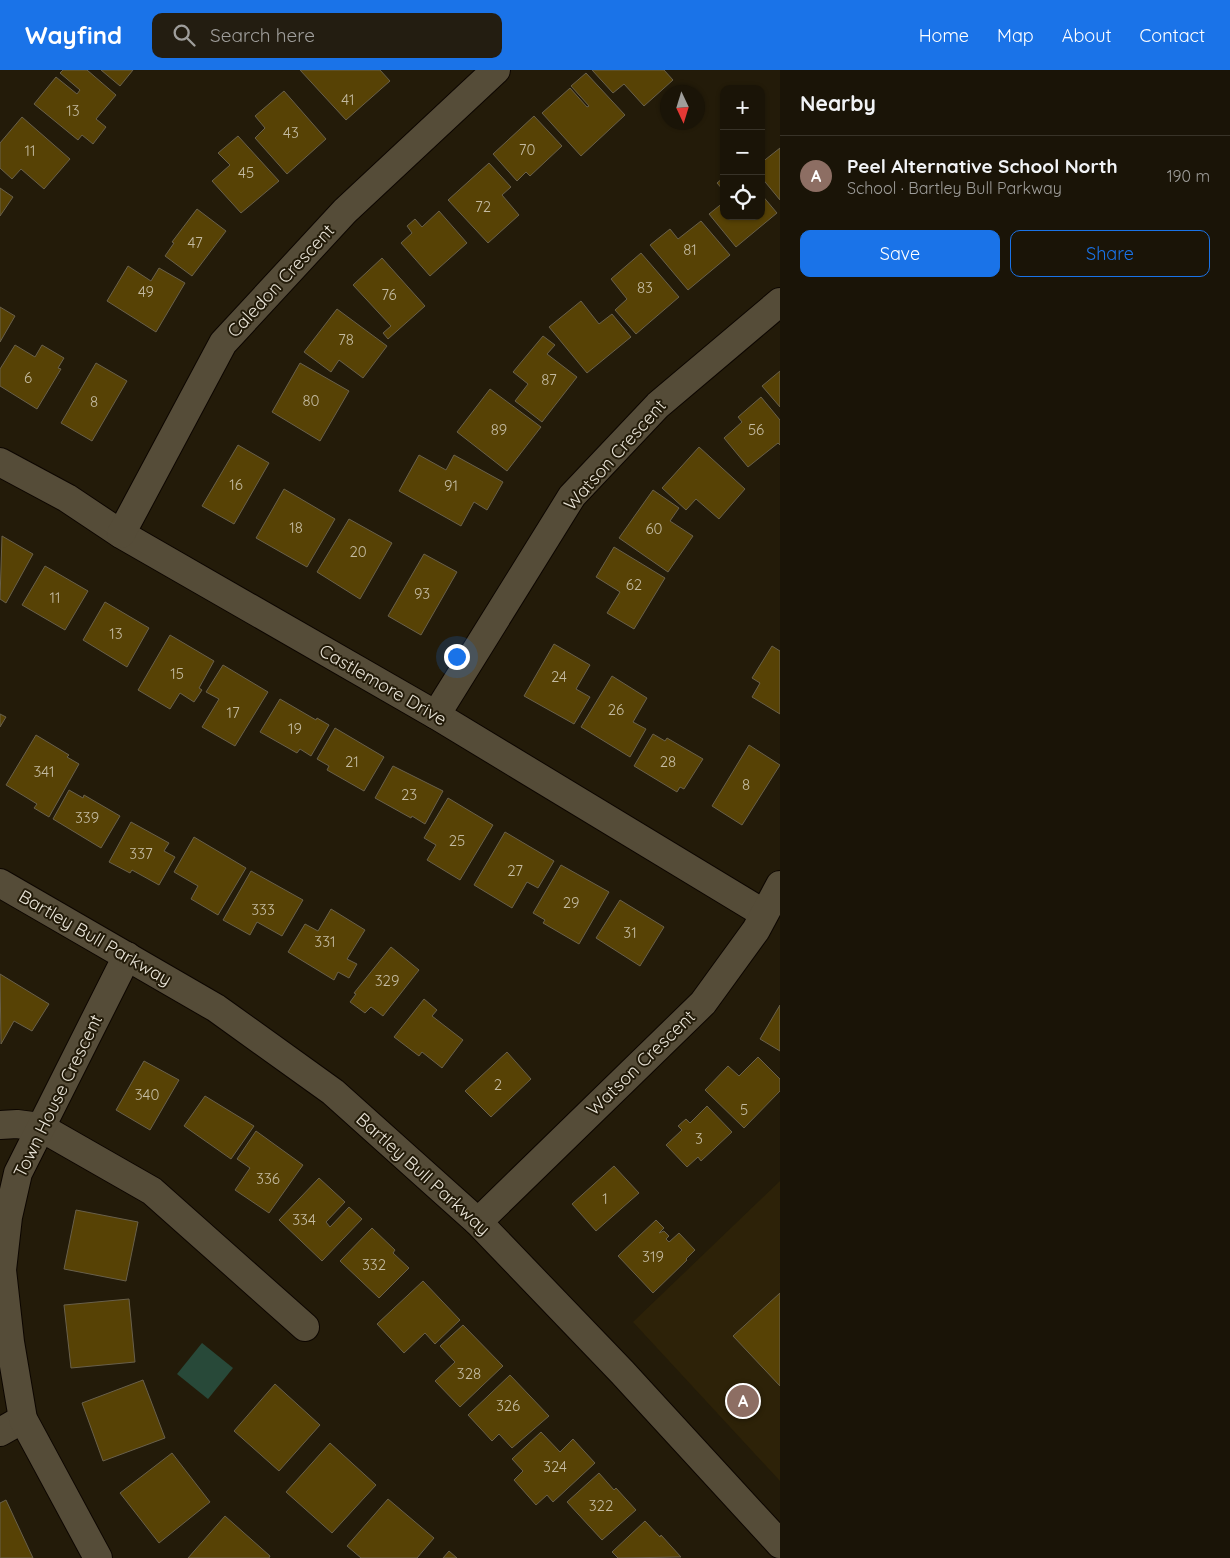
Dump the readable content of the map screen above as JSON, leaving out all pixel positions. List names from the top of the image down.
{
  "streets": {
    "street": [
      "Caledon Crescent",
      "Watson Crescent",
      "Castlemore Drive",
      "Bartley Bull Parkway",
      "Town House Crescent"
    ]
  },
  "crossings": [
    ["Caledon Crescent", "Castlemore Drive"],
    ["Watson Crescent", "Castlemore Drive"],
    ["Watson Crescent", "Bartley Bull Parkway"],
    ["Bartley Bull Parkway", "Town House Crescent"]
  ],
  "house_numbers": [
    "41",
    "13",
    "43",
    "70",
    "11",
    "45",
    "72",
    "47",
    "81",
    "83",
    "49",
    "76",
    "78",
    "6",
    "87",
    "80",
    "8",
    "89",
    "56",
    "16",
    "91",
    "18",
    "60",
    "20",
    "62",
    "93",
    "11",
    "13",
    "15",
    "24",
    "26",
    "17",
    "19",
    "21",
    "28",
    "341",
    "8",
    "23",
    "339",
    "25",
    "337",
    "27",
    "29",
    "333",
    "31",
    "331",
    "329",
    "2",
    "340",
    "5",
    "3",
    "336",
    "1",
    "334",
    "319",
    "332",
    "328",
    "326",
    "324",
    "322"
  ],
  "north": "bottom",
  "page": {
    "header": "Wayfind",
    "search": "Search here",
    "nav": [
      "Home",
      "Map",
      "About",
      "Contact"
    ],
    "heading": "Nearby",
    "map_buttons": ["+", "−"],
    "list": [
      {
        "mark": "A",
        "name": "Peel Alternative School North",
        "note": "School · Bartley Bull Parkway",
        "value": "190 m"
      }
    ],
    "buttons": ["Save", "Share"],
    "pins": "A"
  }
}
